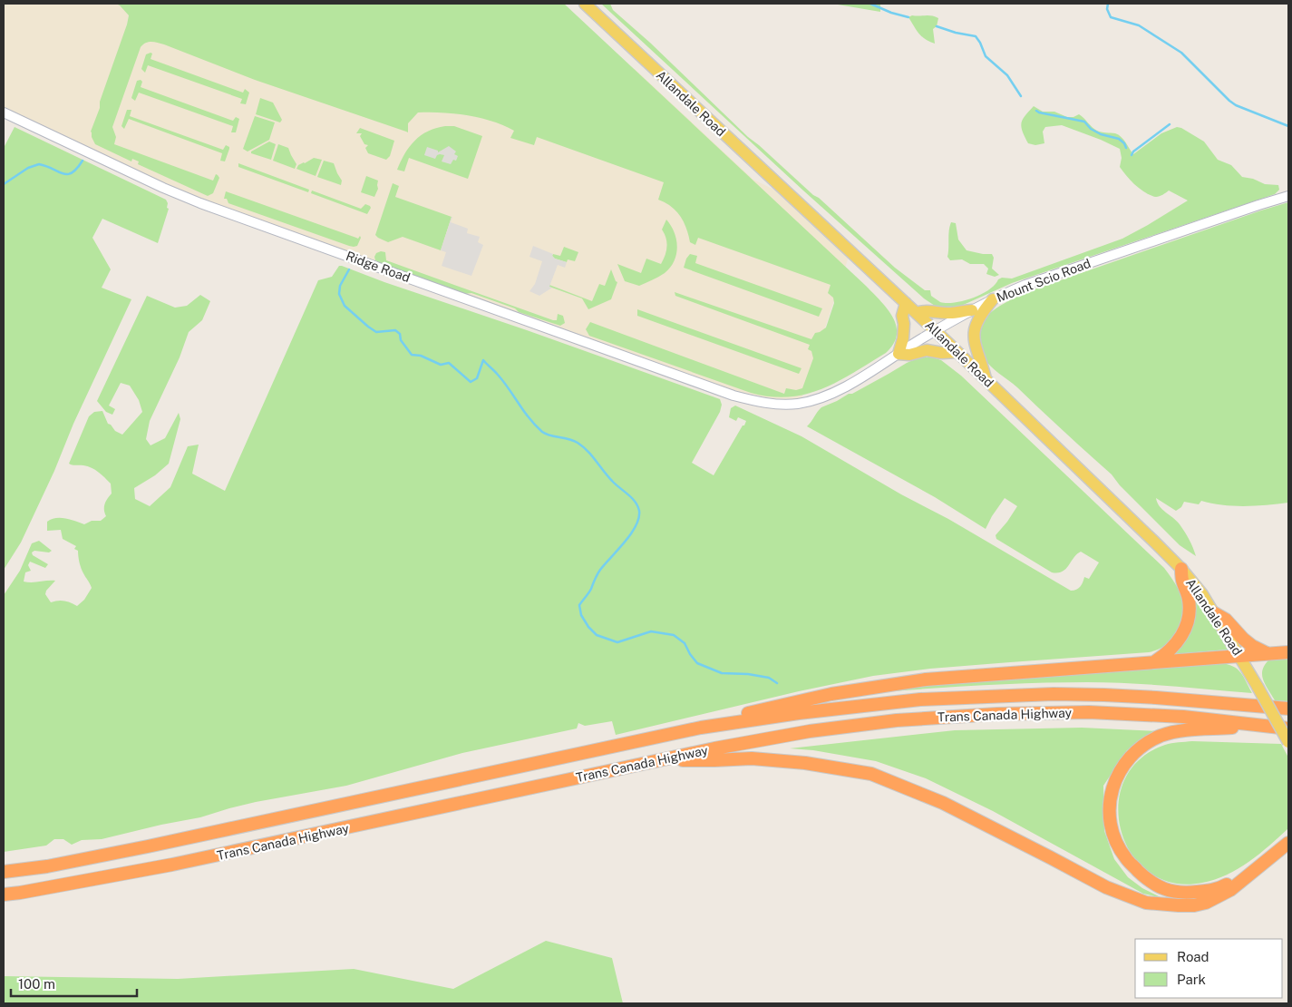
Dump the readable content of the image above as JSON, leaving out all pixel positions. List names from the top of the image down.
{
  "streets": {
    "highway": ["Trans Canada Highway"],
    "main road": ["Allandale Road"],
    "street": ["Ridge Road", "Mount Scio Road"]
  },
  "crossings": [
    ["Allandale Road", "Mount Scio Road"],
    ["Ridge Road", "Mount Scio Road"]
  ],
  "legend": ["Road", "Park"],
  "scale_bar": "100 m"
}
